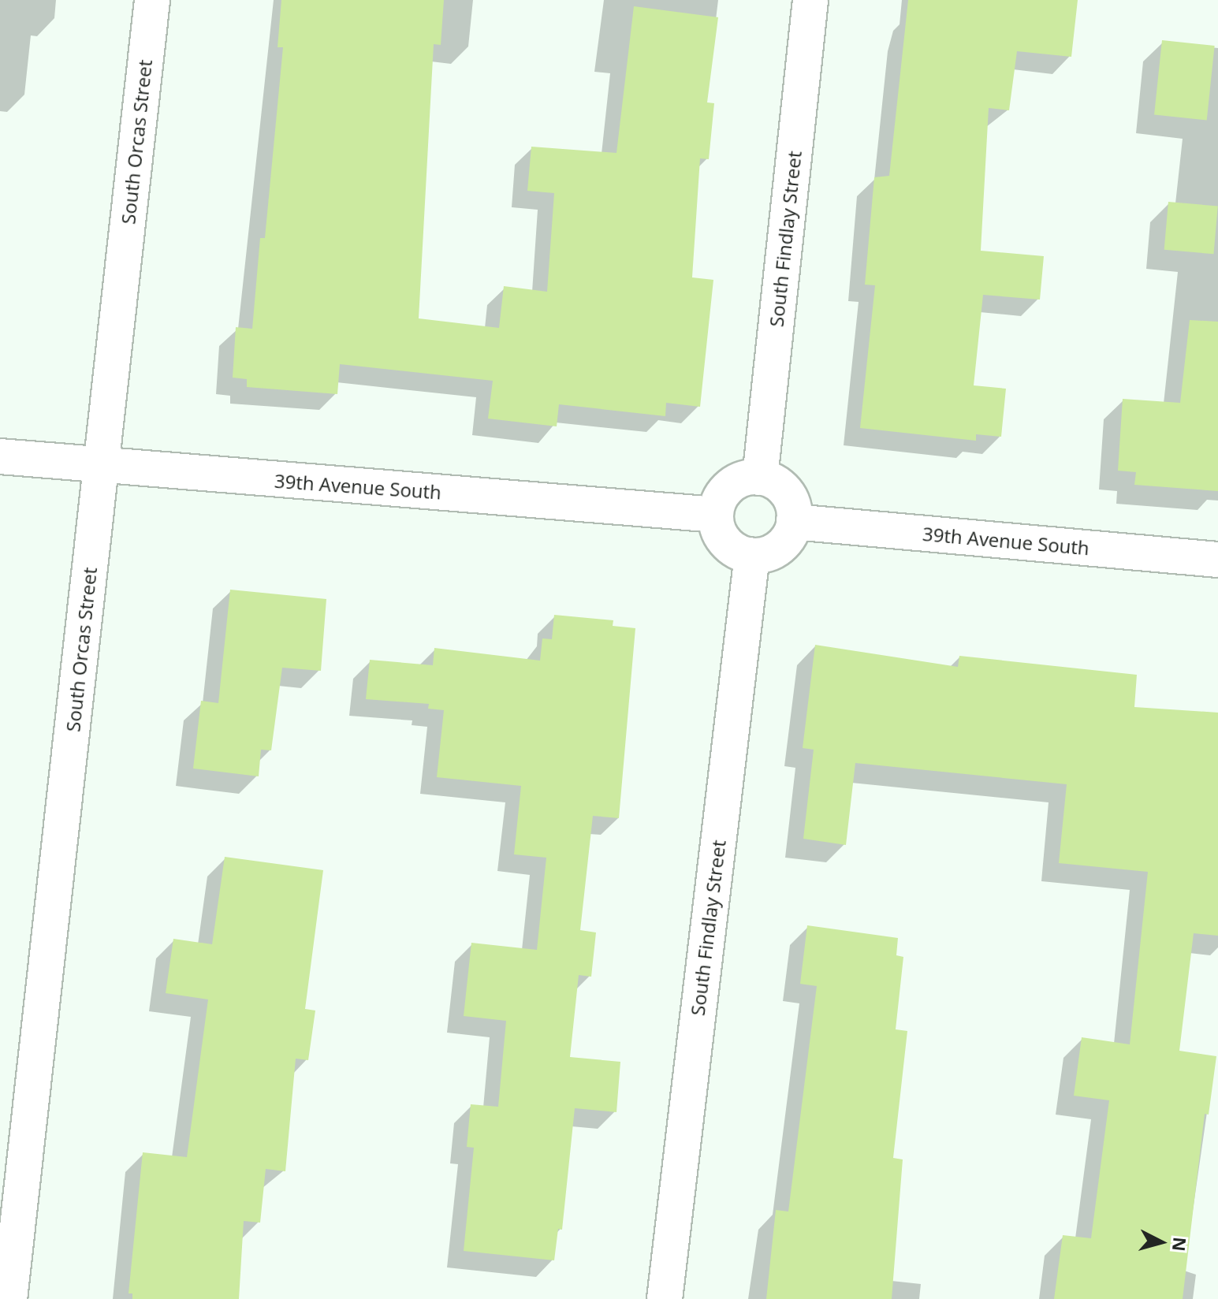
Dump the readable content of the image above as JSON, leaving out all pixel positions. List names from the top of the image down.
{
  "streets": {
    "street": ["South Orcas Street", "South Findlay Street", "39th Avenue South"]
  },
  "crossings": [
    ["South Orcas Street", "39th Avenue South"],
    ["South Findlay Street", "39th Avenue South"]
  ],
  "north": "right"
}
